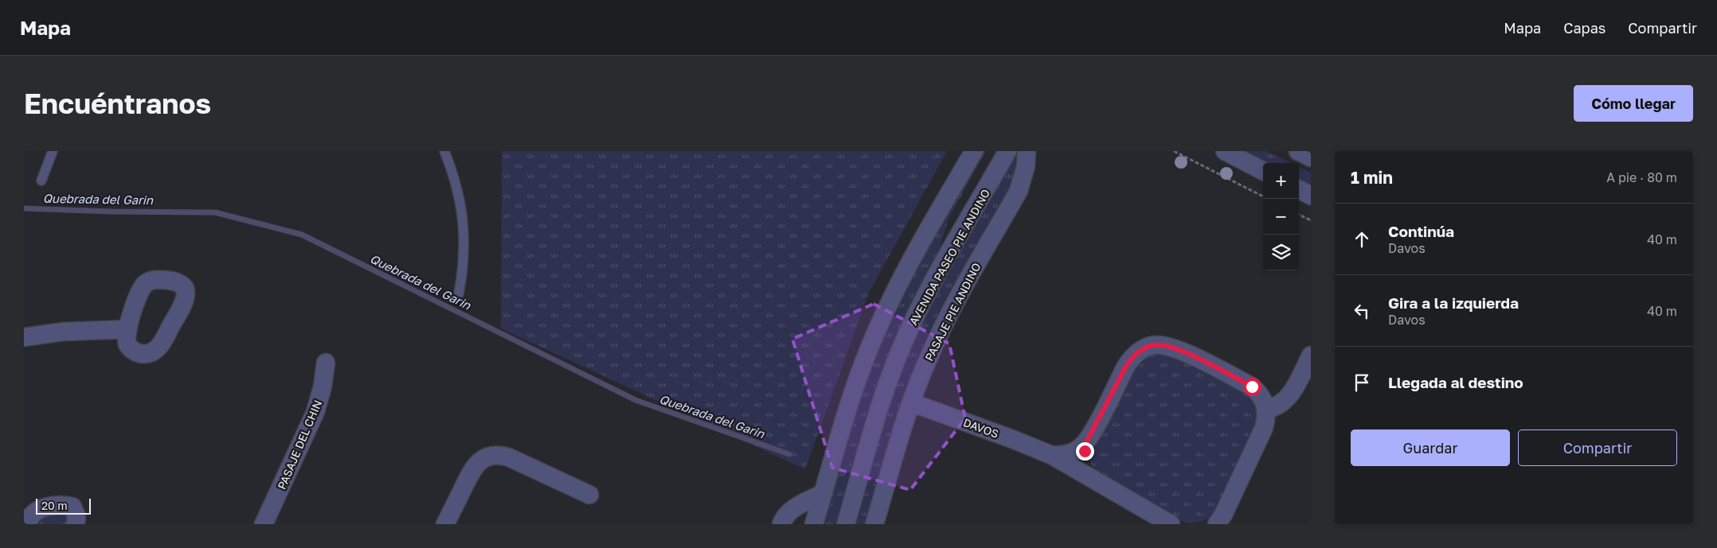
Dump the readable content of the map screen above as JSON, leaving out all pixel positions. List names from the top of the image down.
{
  "streets": {
    "street": [
      "AVENIDA PASEO PIE ANDINO",
      "PASAJE PIE ANDINO",
      "DAVOS",
      "PASAJE DEL CHIN"
    ]
  },
  "crossings": [
    ["PASAJE PIE ANDINO", "DAVOS"]
  ],
  "water": ["Quebrada del Garin"],
  "scale_bar": "20 m",
  "page": {
    "header": "Mapa",
    "nav": ["Mapa", "Capas", "Compartir"],
    "buttons": [
      "Cómo llegar",
      ["Guardar", "Compartir"]
    ],
    "title": "Encuéntranos",
    "heading": ["1 min", "A pie · 80 m"],
    "map_buttons": ["+", "−"],
    "list": [
      ["Continúa", "Davos", "40 m"],
      ["Gira a la izquierda", "Davos", "40 m"],
      "Llegada al destino"
    ],
    "scale": "20 m"
  }
}
